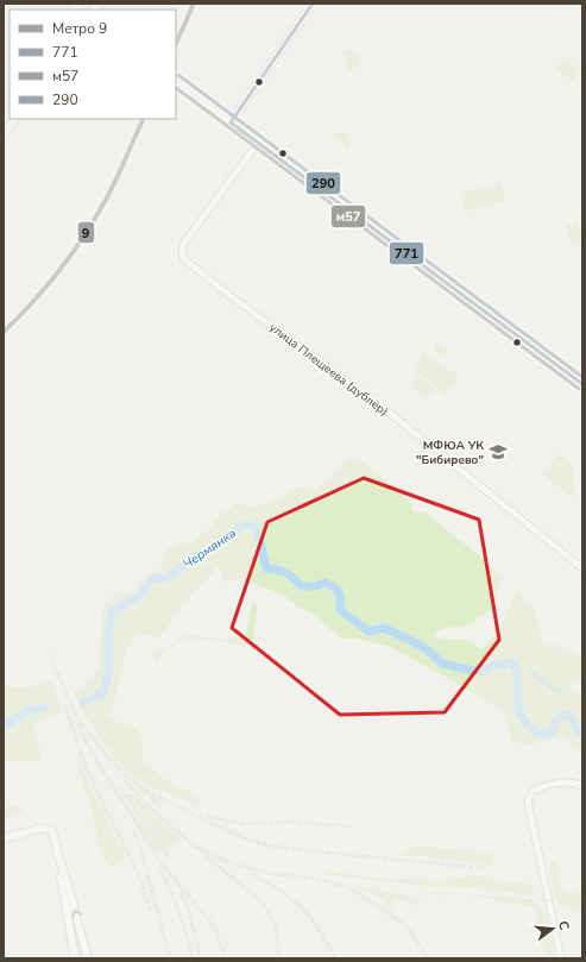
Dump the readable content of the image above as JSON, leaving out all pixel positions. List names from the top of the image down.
{
  "streets": {
    "street": ["улица Плещеева (дублёр)"]
  },
  "water": ["Чермянка"],
  "places": {
    "school or university": ["МФЮА УК \"Бибирево\""]
  },
  "lines": [
    "metro line 9",
    "transit line 771",
    "transit line 290",
    "transit line м57"
  ],
  "legend": [
    "Метро 9",
    "771",
    "м57",
    "290"
  ],
  "north": "right"
}
